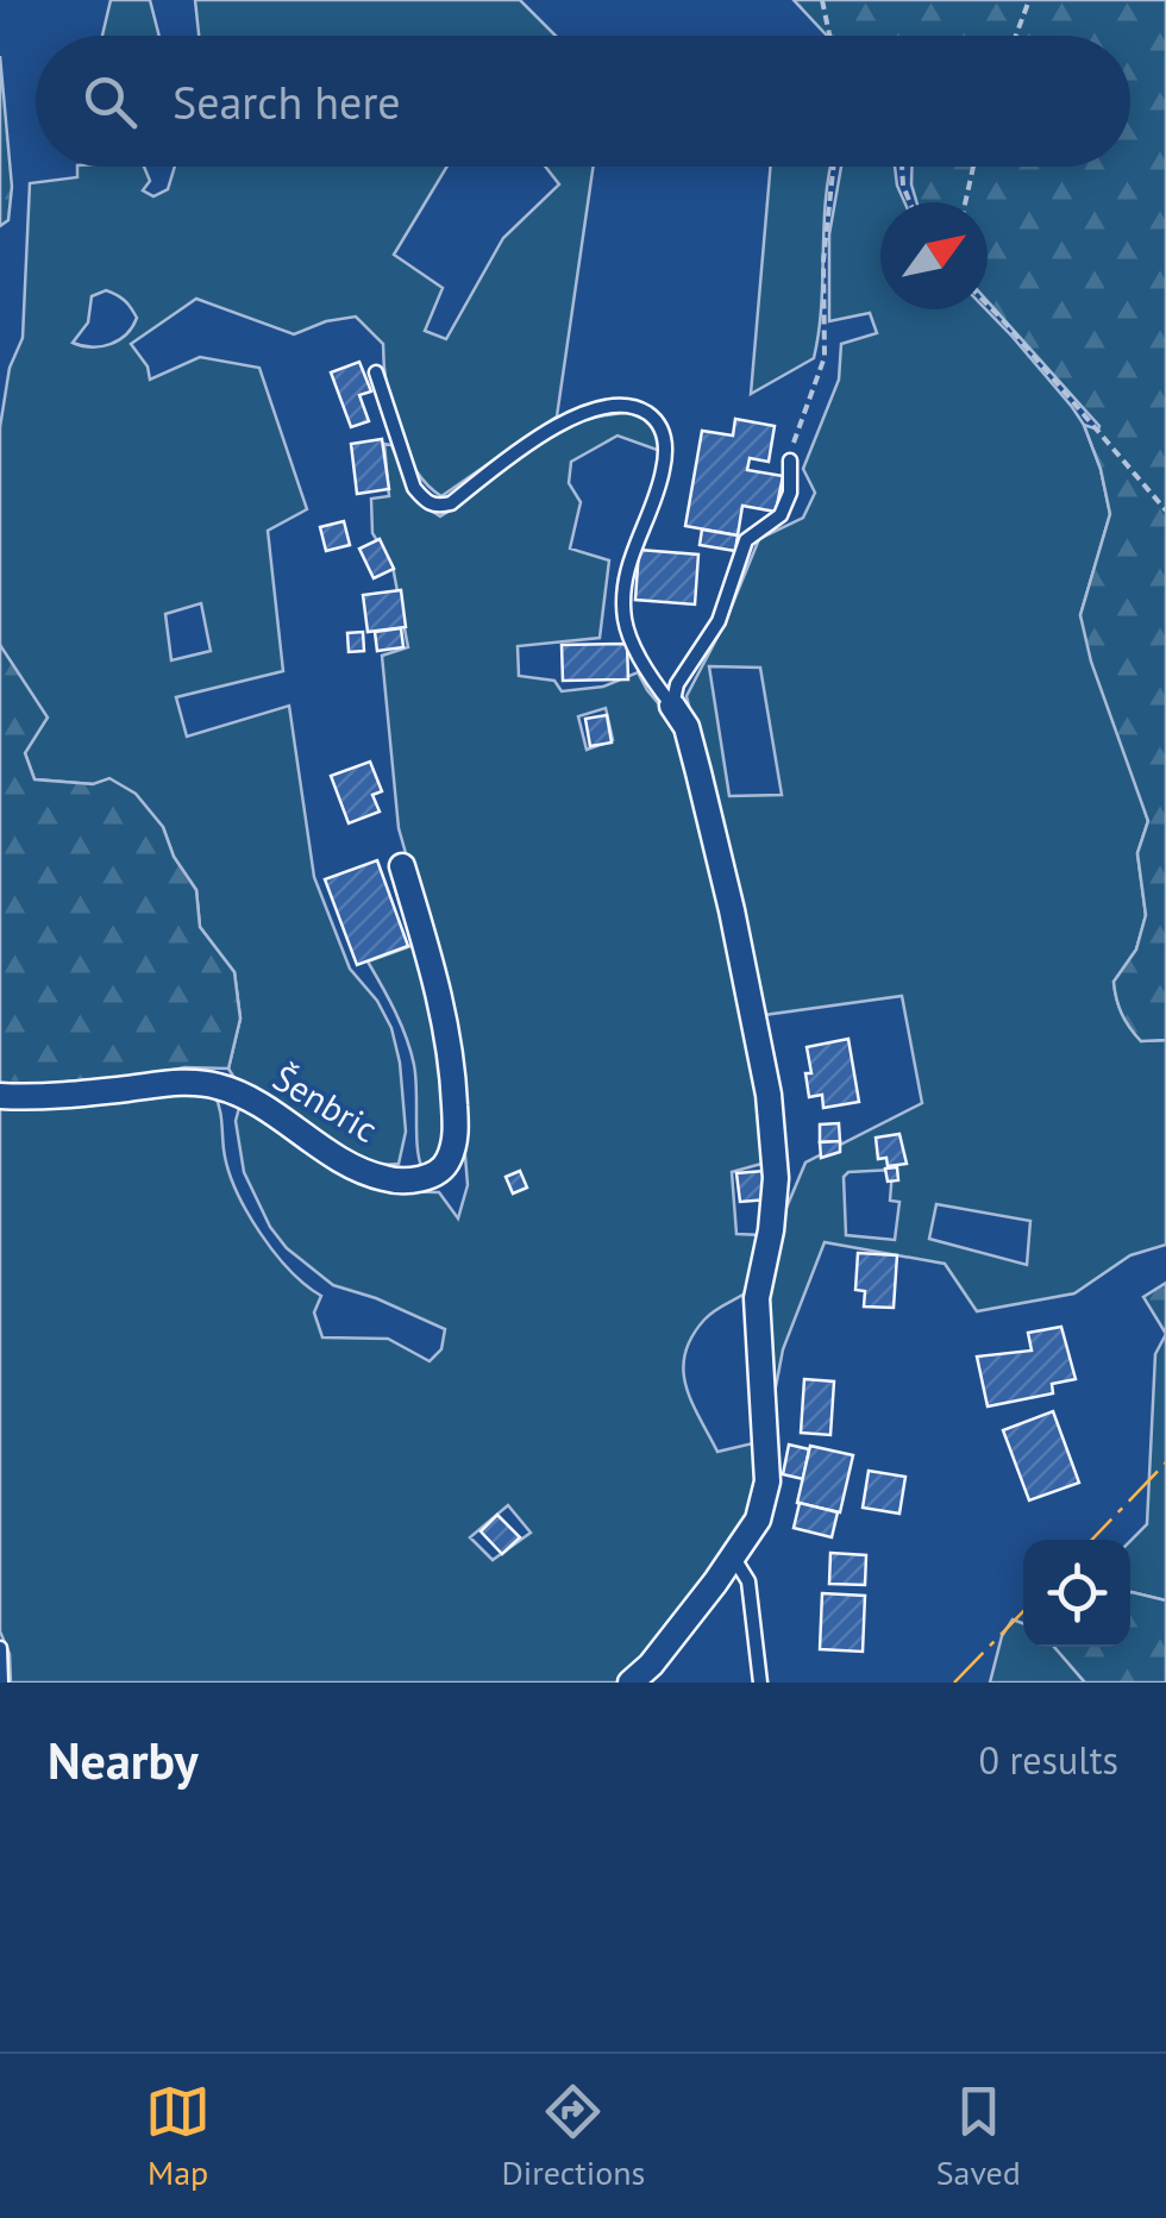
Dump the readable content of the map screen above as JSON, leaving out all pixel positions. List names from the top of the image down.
{
  "streets": {
    "street": ["Šenbric"]
  },
  "north": "top right",
  "page": {
    "search": "Search here",
    "heading": ["Nearby", "0 results"],
    "nav": ["Map", "Directions", "Saved"]
  }
}
